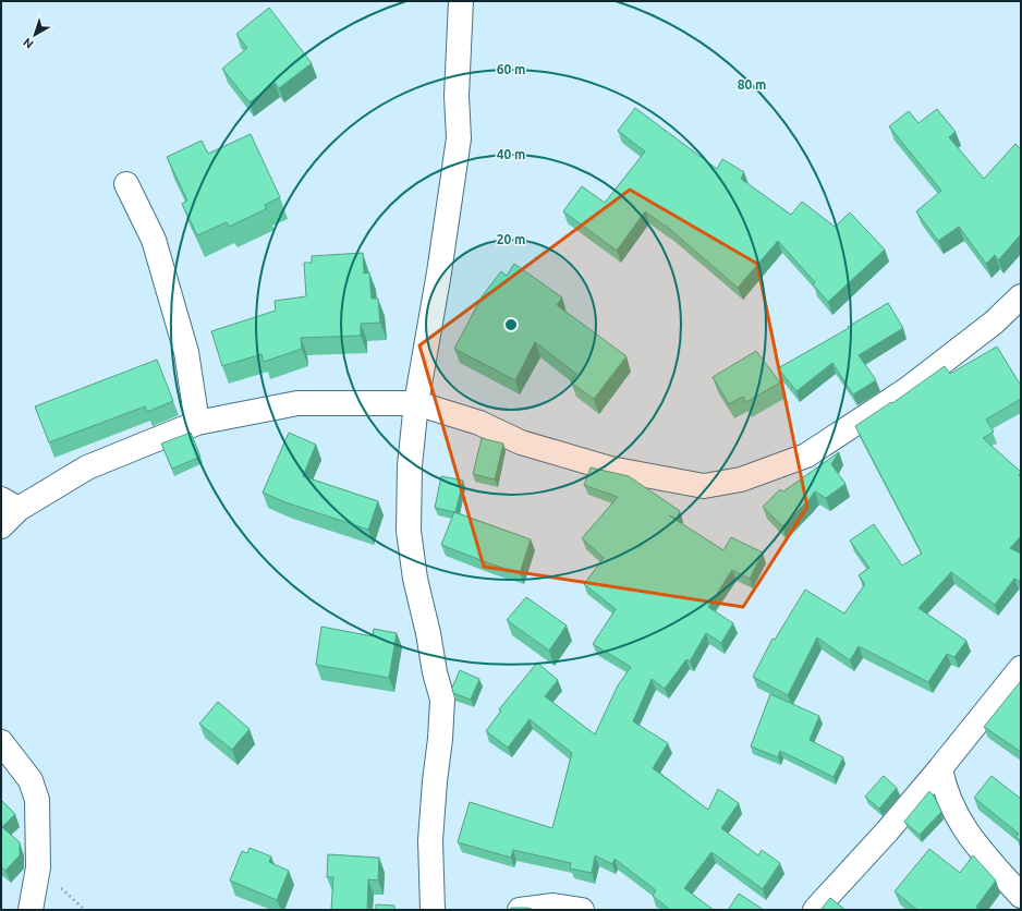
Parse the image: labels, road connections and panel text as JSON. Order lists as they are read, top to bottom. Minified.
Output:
{"north":"bottom left","rings":["60 m","80 m","40 m","20 m"]}
